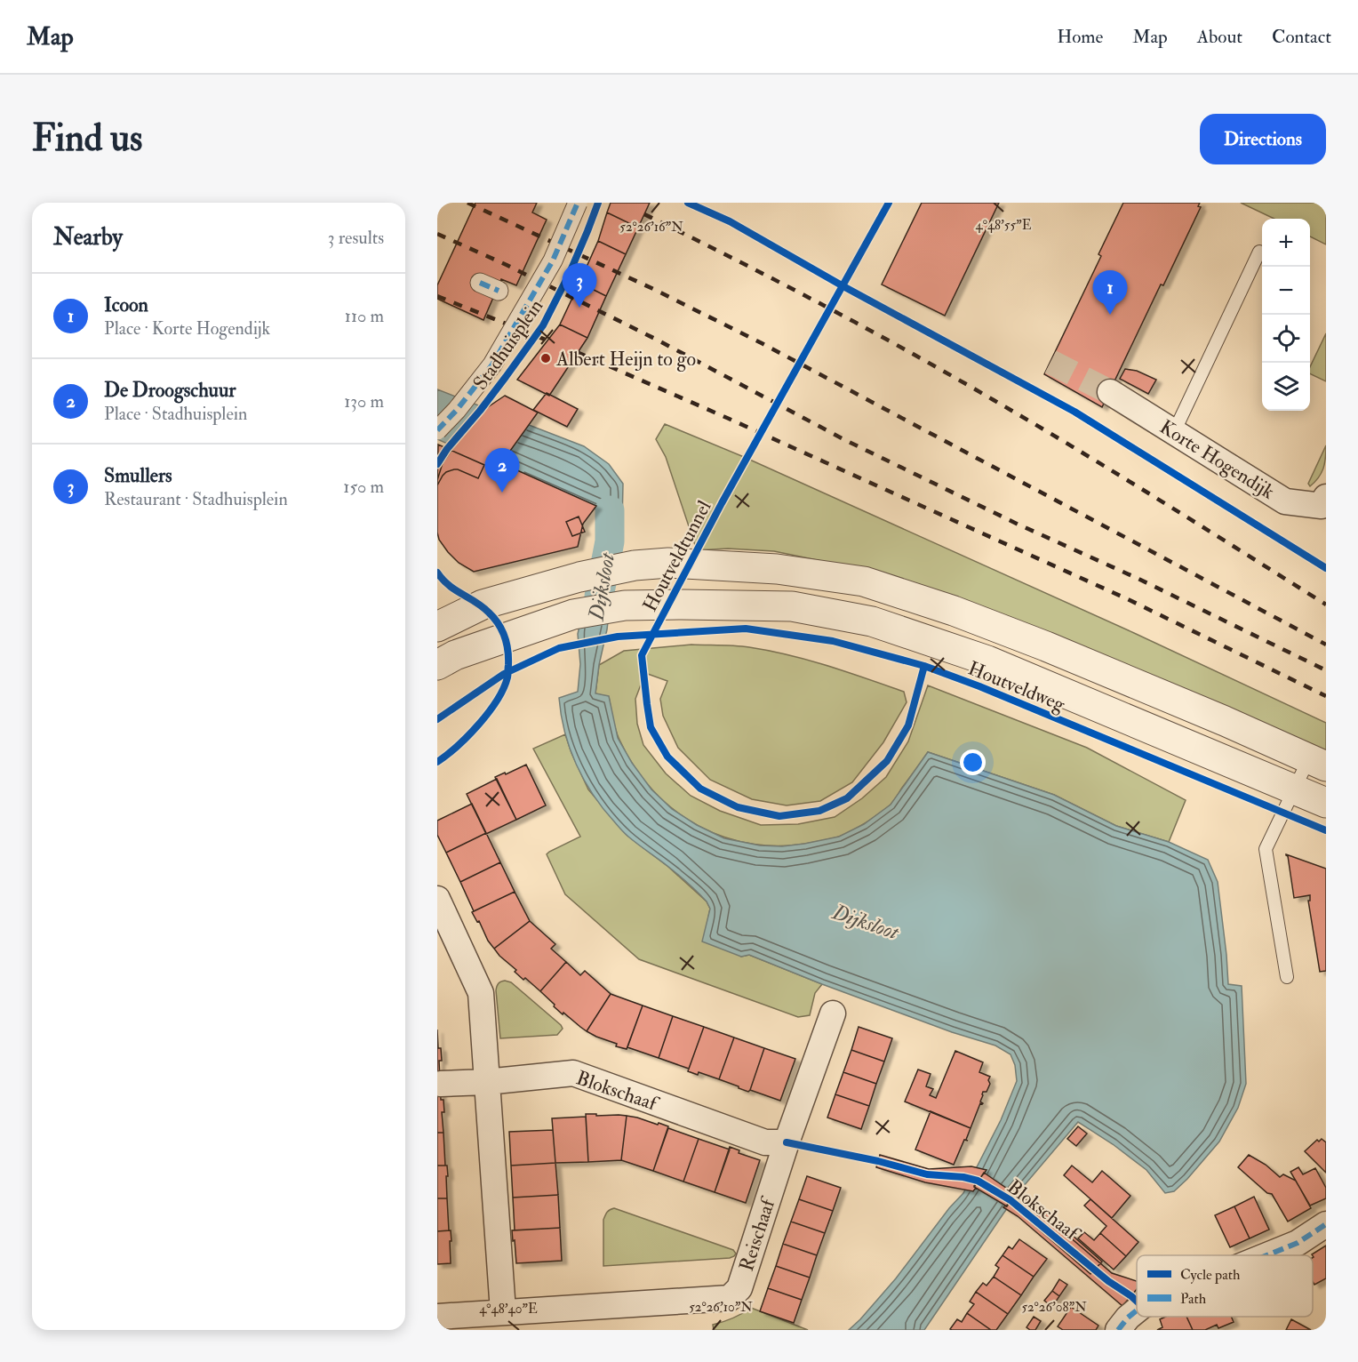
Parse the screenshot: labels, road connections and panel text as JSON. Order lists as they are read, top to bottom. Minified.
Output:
{"streets":{"street":["Stadhuisplein","Korte Hogendijk","Houtveldweg","Blokschaaf","Reischaaf"],"cycle path":["Houtveldtunnel"]},"crossings":[["Blokschaaf","Reischaaf"]],"water":["Dijksloot"],"places":["Albert Heijn to go"],"legend":["Cycle path","Path"],"page":{"header":"Map","nav":["Home","Map","About","Contact"],"buttons":"Directions","title":"Find us","heading":["Nearby","3 results"],"map_buttons":["+","−"],"pins":["3","1","2"],"list":[{"mark":"1","name":"Icoon","note":"Place · Korte Hogendijk","value":"110 m"},{"mark":"2","name":"De Droogschuur","note":"Place · Stadhuisplein","value":"130 m"},{"mark":"3","name":"Smullers","note":"Restaurant · Stadhuisplein","value":"150 m"}]},"coordinates":["4°48'55\"E","52°26'16\"N","52°26'10\"N","52°26'08\"N","4°48'40\"E"]}
